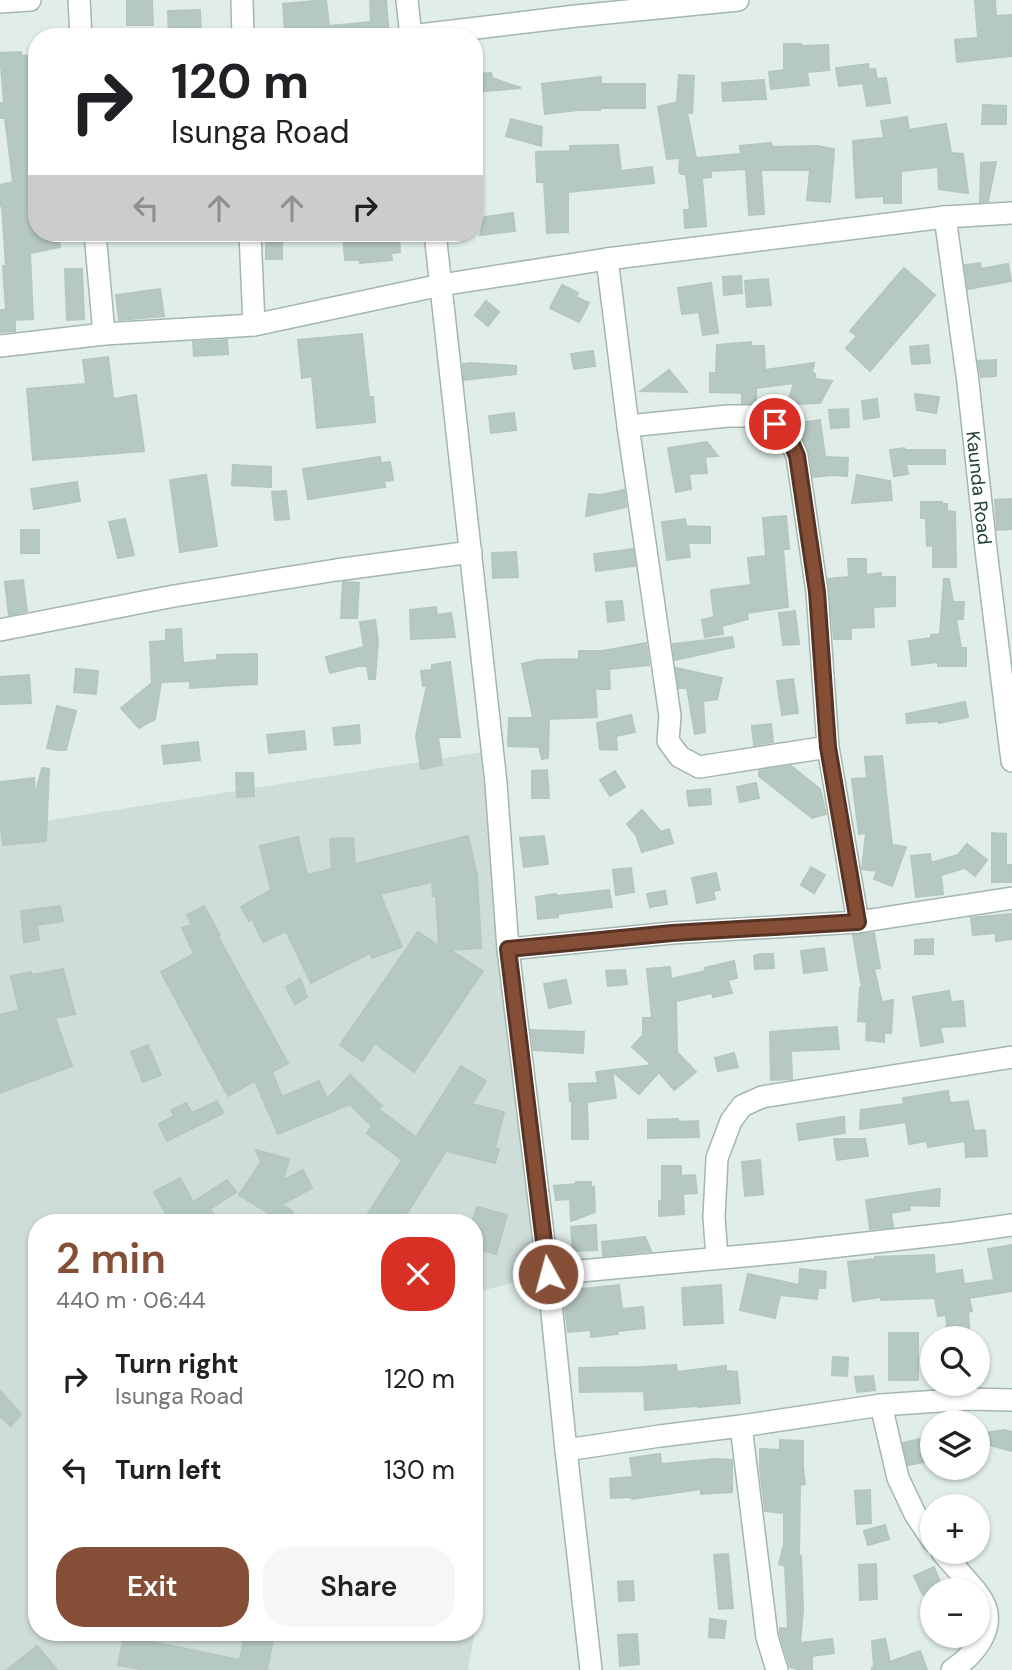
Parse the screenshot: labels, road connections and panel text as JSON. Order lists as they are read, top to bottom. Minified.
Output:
{"streets":{"street":["Kaunda Road"]},"page":{"turn":["120 m","Isunga Road"],"heading":["2 min","440 m · 06:44"],"map_buttons":["+","−"],"list":[{"name":"Turn right","note":"Isunga Road","value":"120 m"},{"name":"Turn left","value":"130 m"}],"buttons":["Exit","Share"]}}
